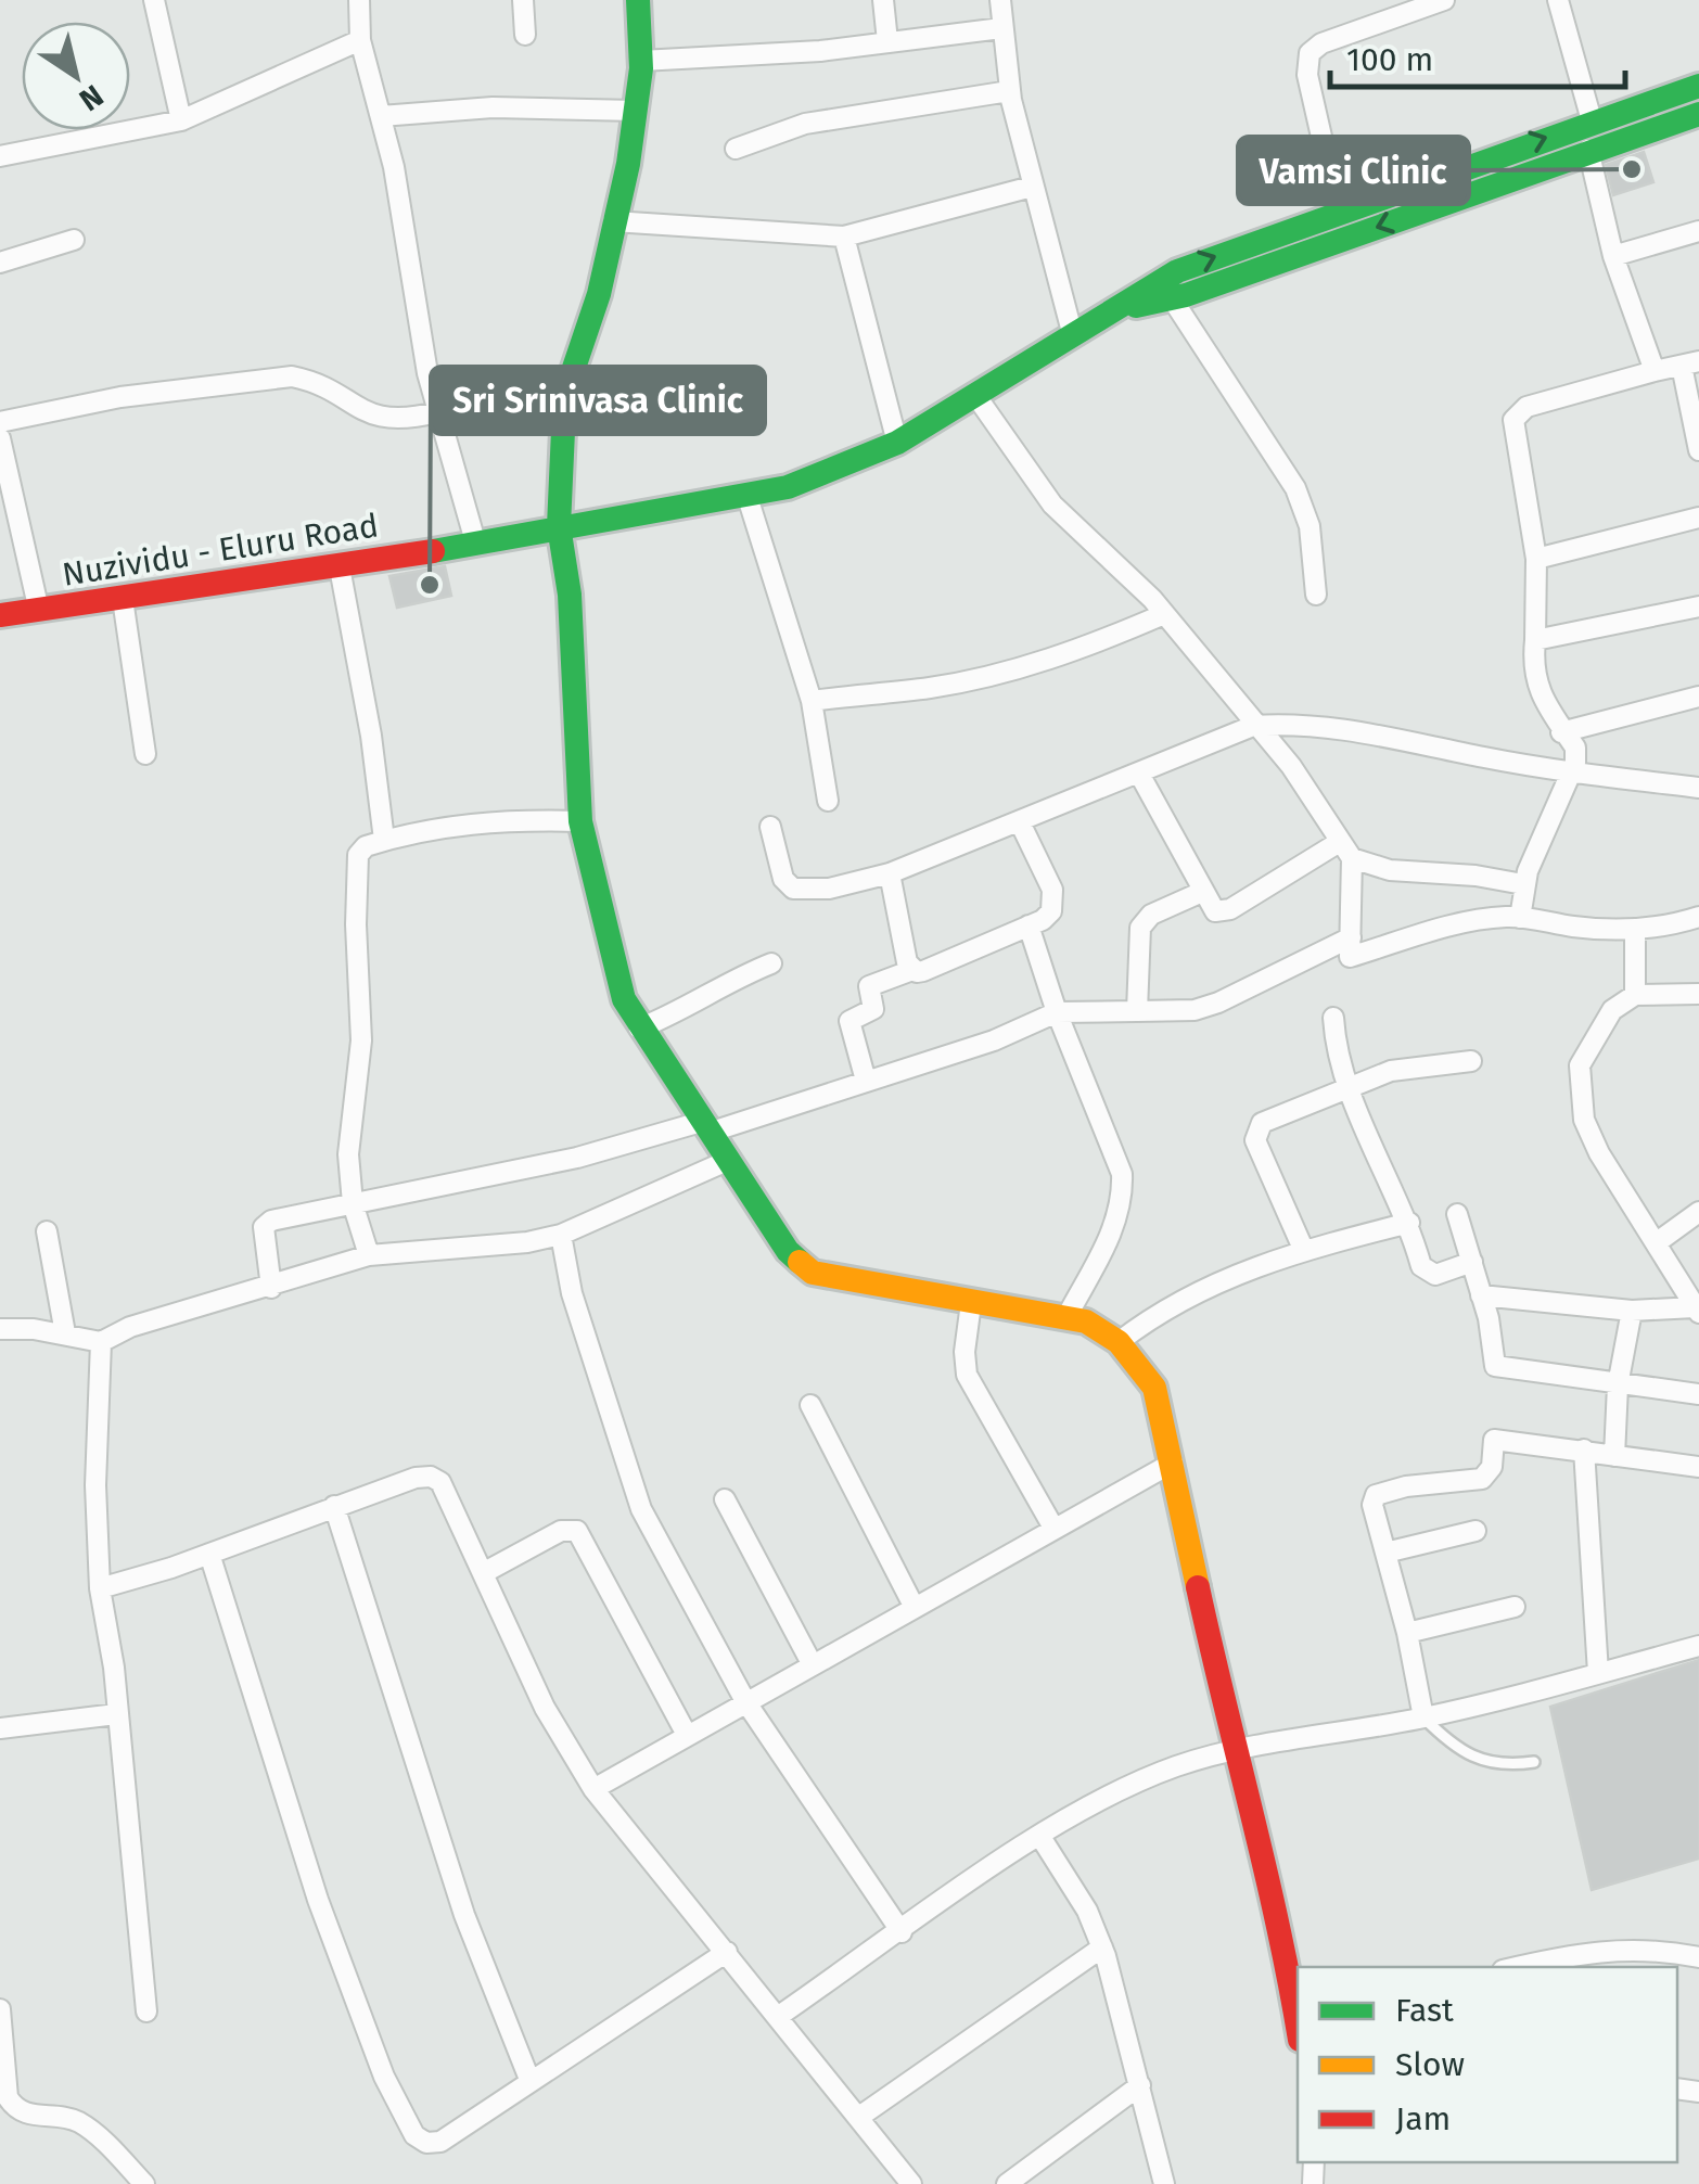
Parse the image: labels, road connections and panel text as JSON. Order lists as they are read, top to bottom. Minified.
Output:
{"streets":{"main road":["Nuzividu - Eluru Road"]},"places":["Vamsi Clinic","Sri Srinivasa Clinic"],"legend":["Fast","Slow","Jam"],"scale_bar":"100 m","north":"bottom right"}
